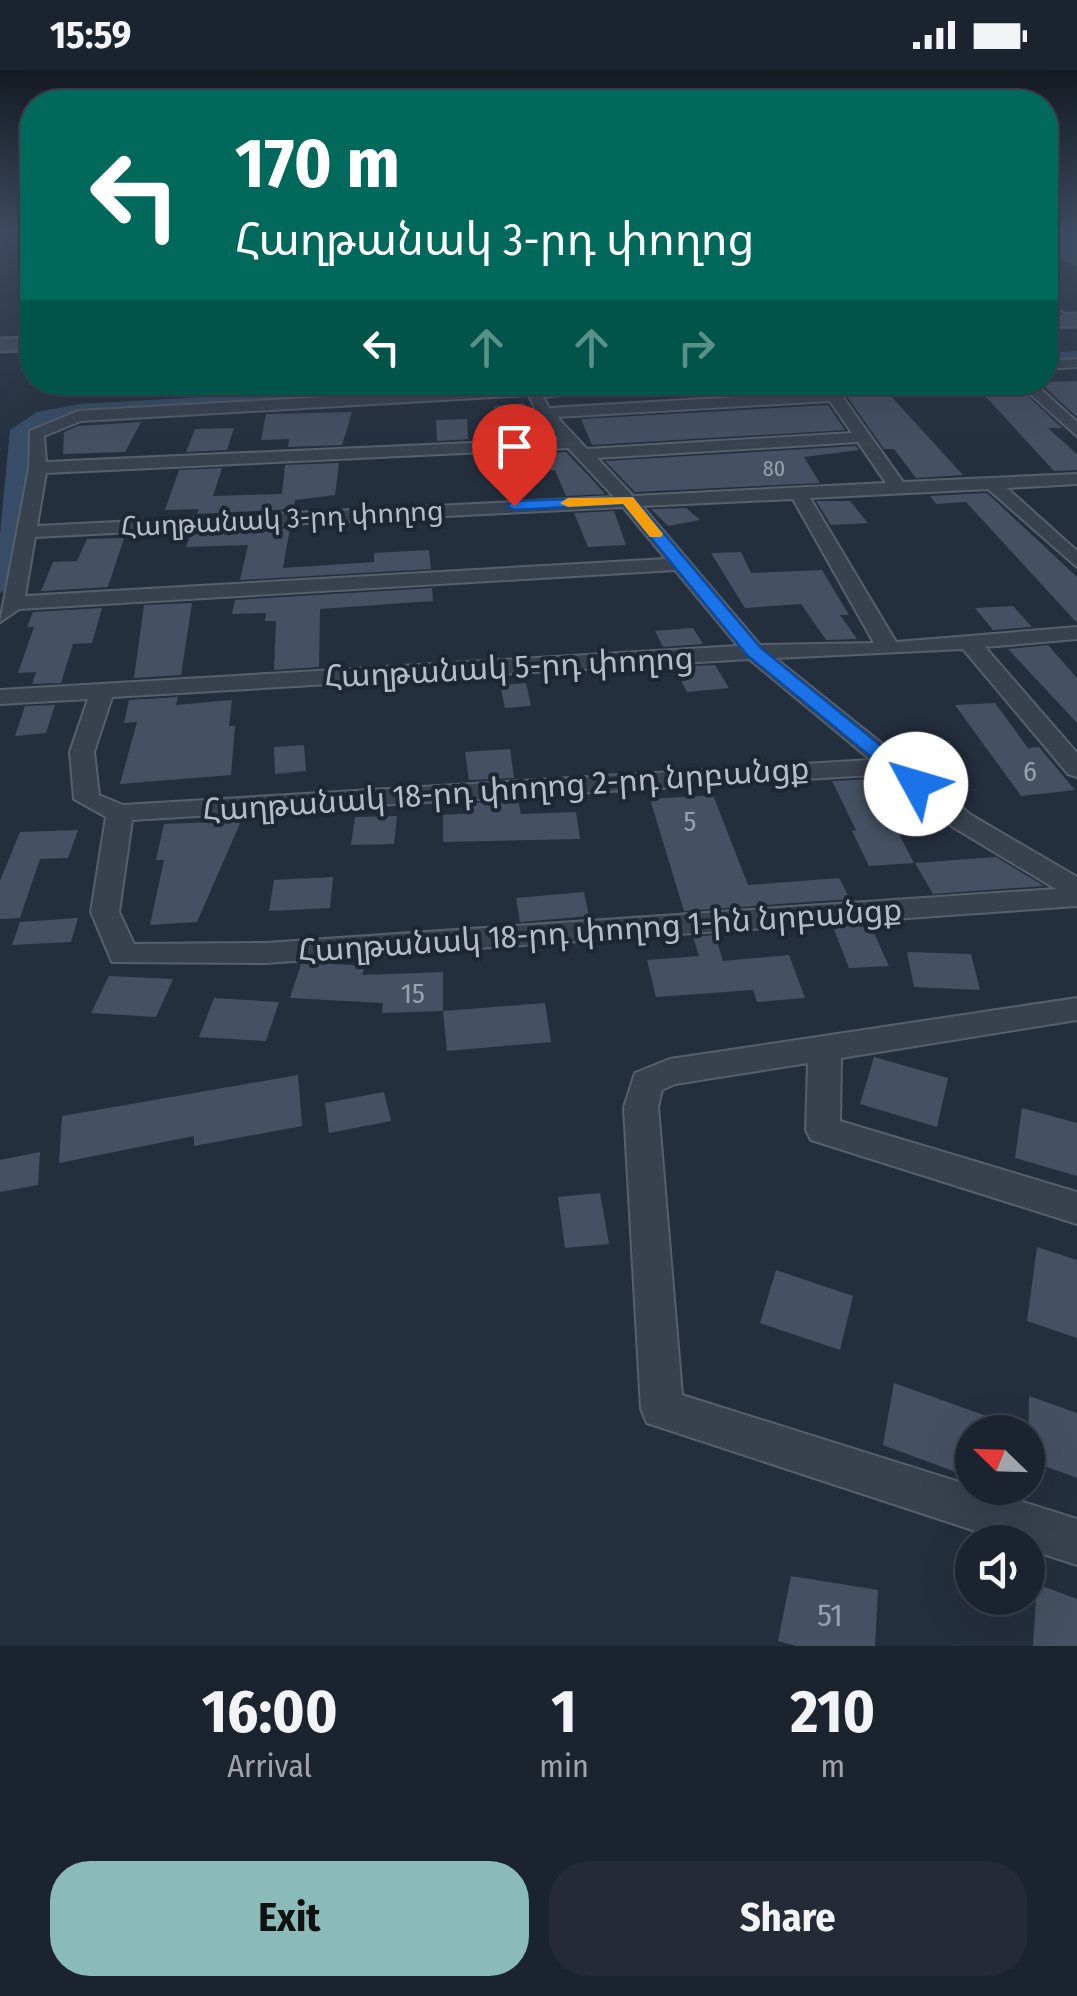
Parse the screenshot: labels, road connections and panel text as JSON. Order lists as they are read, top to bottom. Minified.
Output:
{"streets":{"street":["Հաղթանակ 3-րդ փողոց","Հաղթանակ 5-րդ փողոց","Հաղթանակ 18-րդ փողոց 2-րդ նրբանցք","Հաղթանակ 18-րդ փողոց 1-ին նրբանցք"]},"crossings":[["Հաղթանակ 18-րդ փողոց 2-րդ նրբանցք","Հաղթանակ 18-րդ փողոց 1-ին նրբանցք"]],"house_numbers":["80","6","5","15","51"],"north":"top left","page":{"status":"15:59","turn":["170 m","Հաղթանակ 3-րդ փողոց"],"eta":["16:00","Arrival","1","min","210","m"],"buttons":["Exit","Share"]}}
